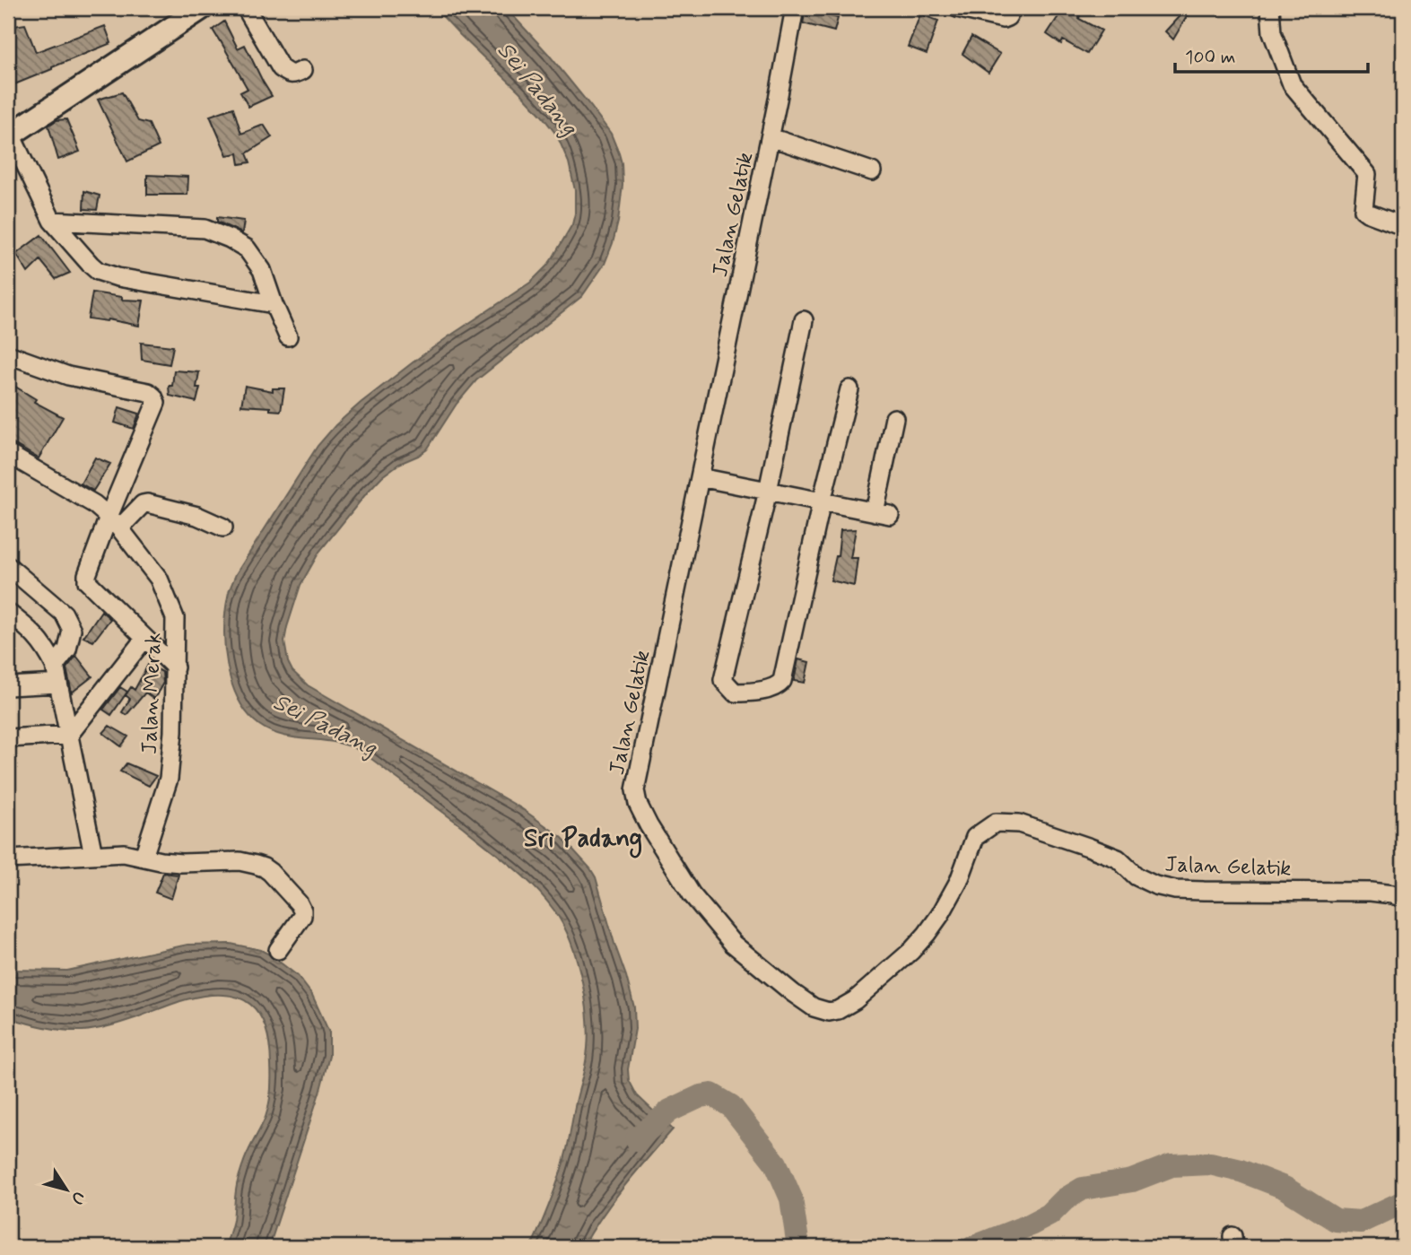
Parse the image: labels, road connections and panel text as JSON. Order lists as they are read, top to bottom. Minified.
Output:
{"streets":{"street":["Jalan Gelatik","Jalan Merak"]},"districts":["Sri Padang"],"water":["Sei Padang"],"scale_bar":"100 m","north":"bottom right"}
